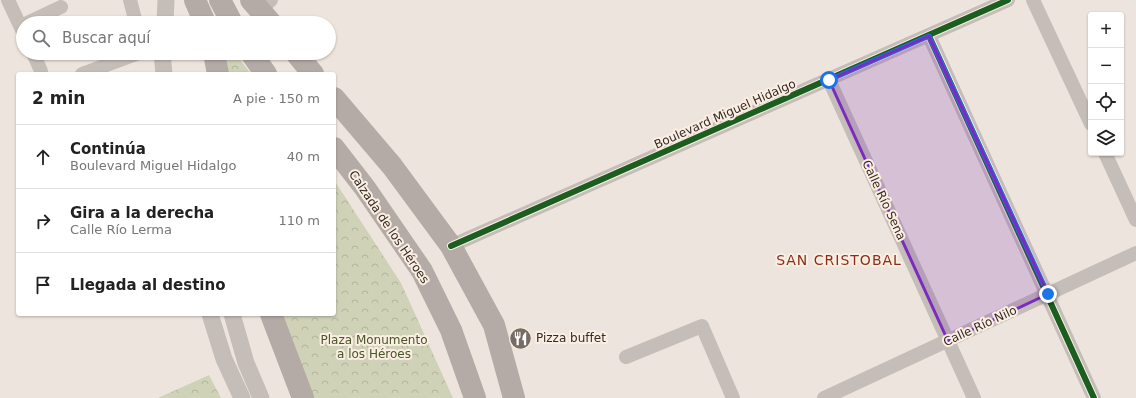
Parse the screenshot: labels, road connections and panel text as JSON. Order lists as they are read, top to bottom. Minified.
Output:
{"streets":{"main road":["Calzada de los Héroes"],"street":["Boulevard Miguel Hidalgo","Calle Río Sena","Calle Río Nilo"]},"crossings":[["Boulevard Miguel Hidalgo","Calle Río Sena"],["Calle Río Sena","Calle Río Nilo"]],"districts":["SAN CRISTOBAL"],"parks":["Plaza Monumento a los Héroes"],"places":{"restaurant":["Pizza buffet"]},"page":{"map_buttons":["+","−"],"search":"Buscar aquí","heading":["2 min","A pie · 150 m"],"list":[["Continúa","Boulevard Miguel Hidalgo","40 m"],["Gira a la derecha","Calle Río Lerma","110 m"],"Llegada al destino"]}}
